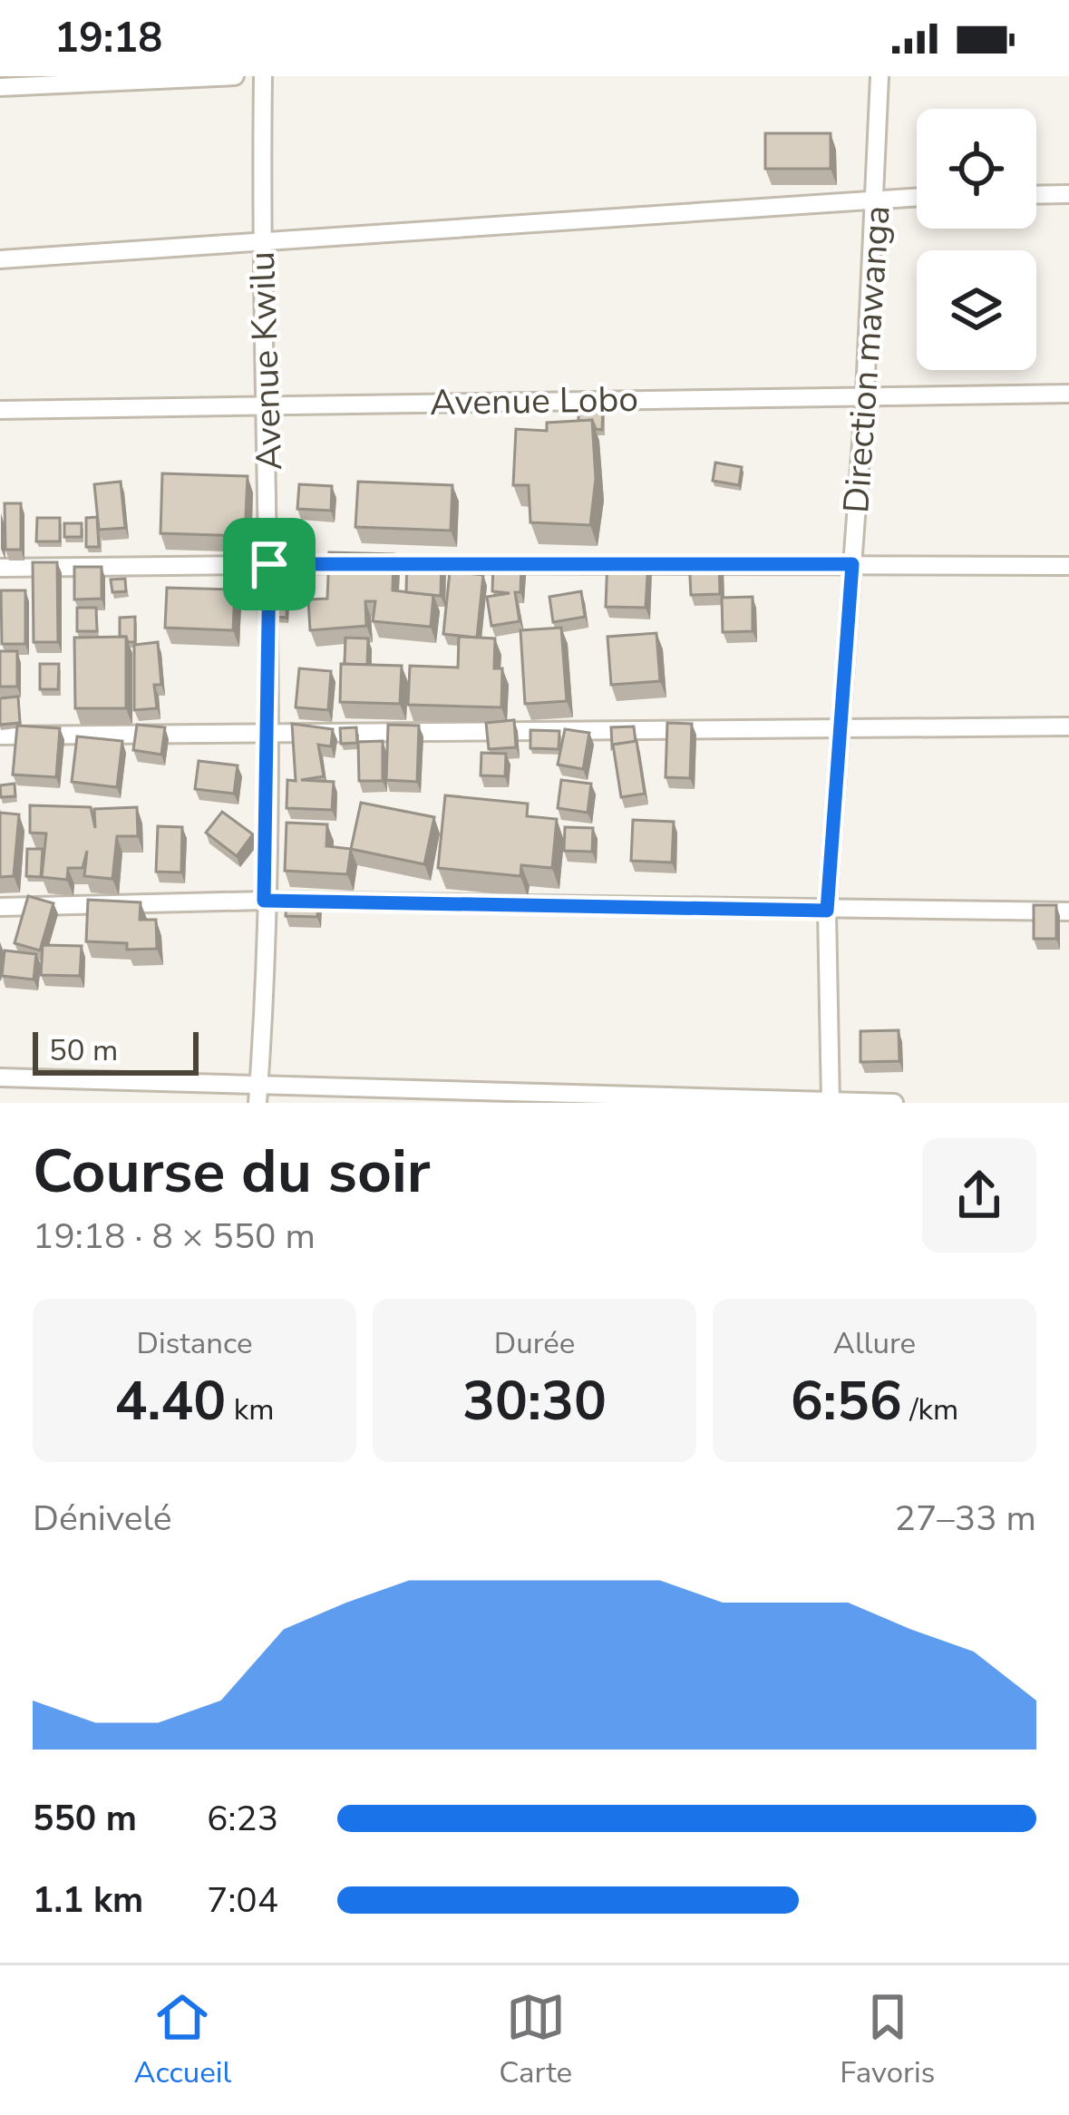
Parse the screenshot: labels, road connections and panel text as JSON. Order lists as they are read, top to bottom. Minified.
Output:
{"streets":{"street":["Direction mawanga","Avenue Kwilu","Avenue Lobo"]},"crossings":[["Direction mawanga","Avenue Lobo"],["Avenue Kwilu","Avenue Lobo"]],"scale_bar":"50 m","page":{"status":"19:18","scale":"50 m","heading":["Course du soir","19:18 · 8 × 550 m"],"stats":[["Distance","4.40 km"],["Durée","30:30"],["Allure","6:56 /km"]],"chart":["Dénivelé","27–33 m"],"list":[{"name":"550 m","note":"6:23"},{"name":"1.1 km","note":"7:04"}],"tabs":["Accueil","Carte","Favoris"]}}
